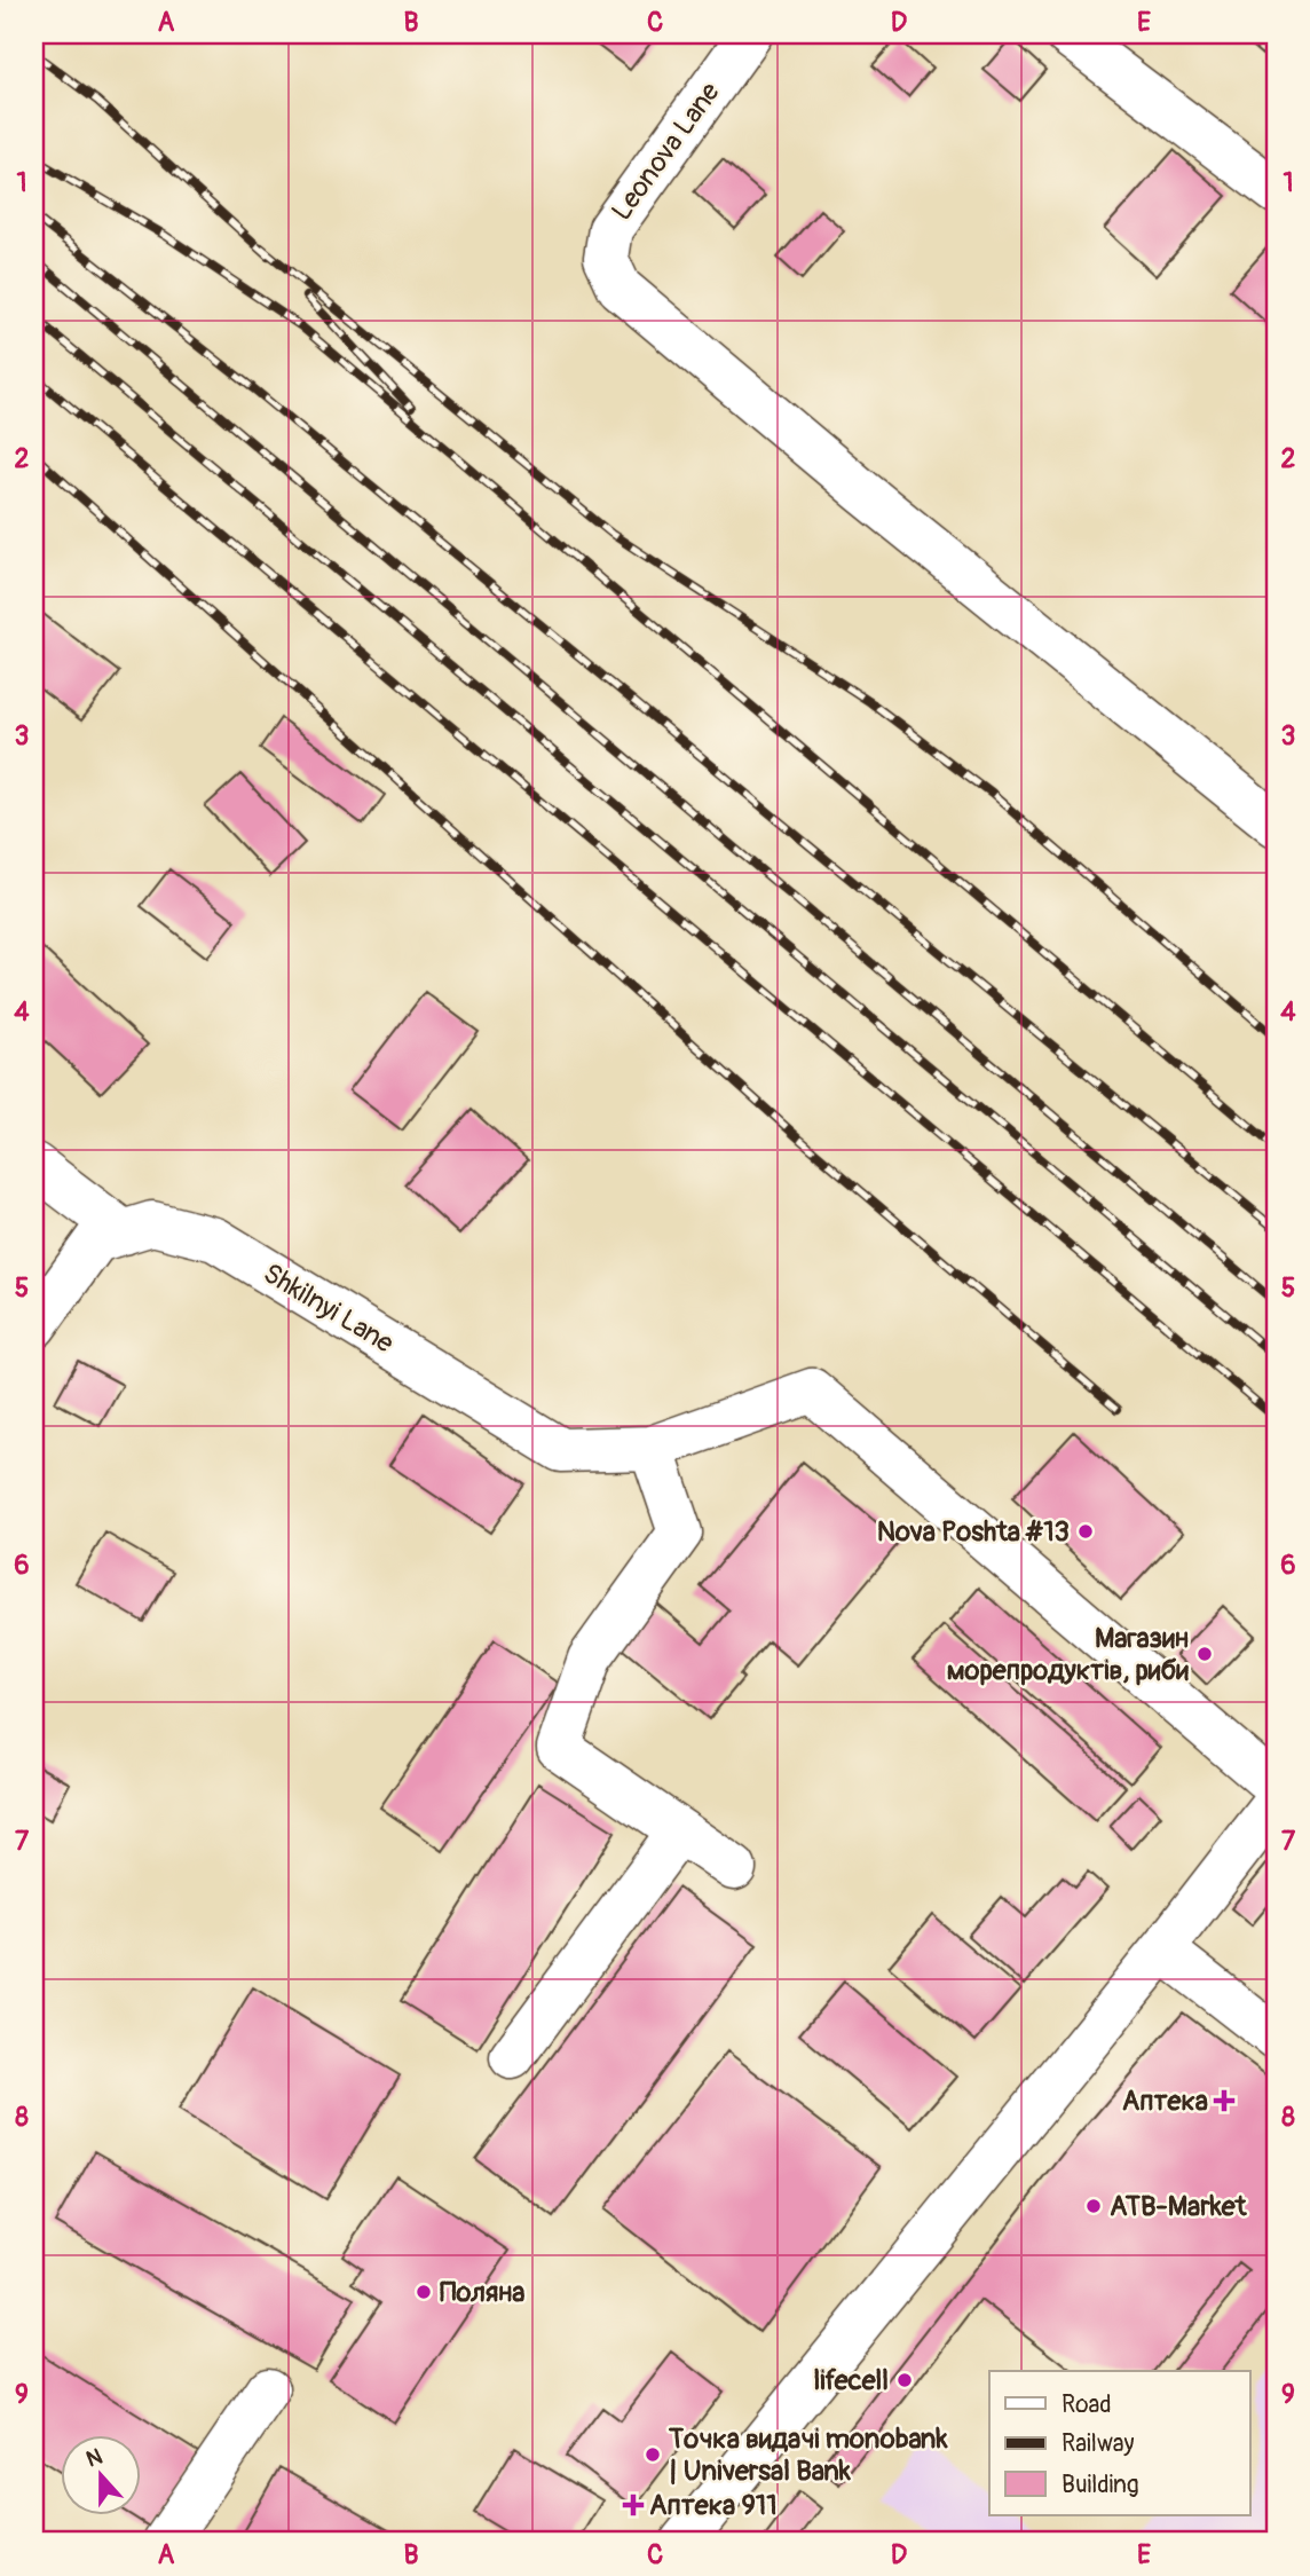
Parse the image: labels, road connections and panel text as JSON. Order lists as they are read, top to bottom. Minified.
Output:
{"streets":{"street":["Leonova Lane","Shkilnyi Lane"]},"places":{"other":["Nova Poshta #13","Магазин морепродуктів, риби","ATB-Market","Поляна","lifecell","Точка видачі monobank | Universal Bank"],"health":["Аптека","Аптека 911"]},"legend":["Road","Railway","Building"],"north":"top","grid":{"columns":["A","B","C","D","E"],"rows":["1","2","3","4","5","6","7","8","9"]}}
